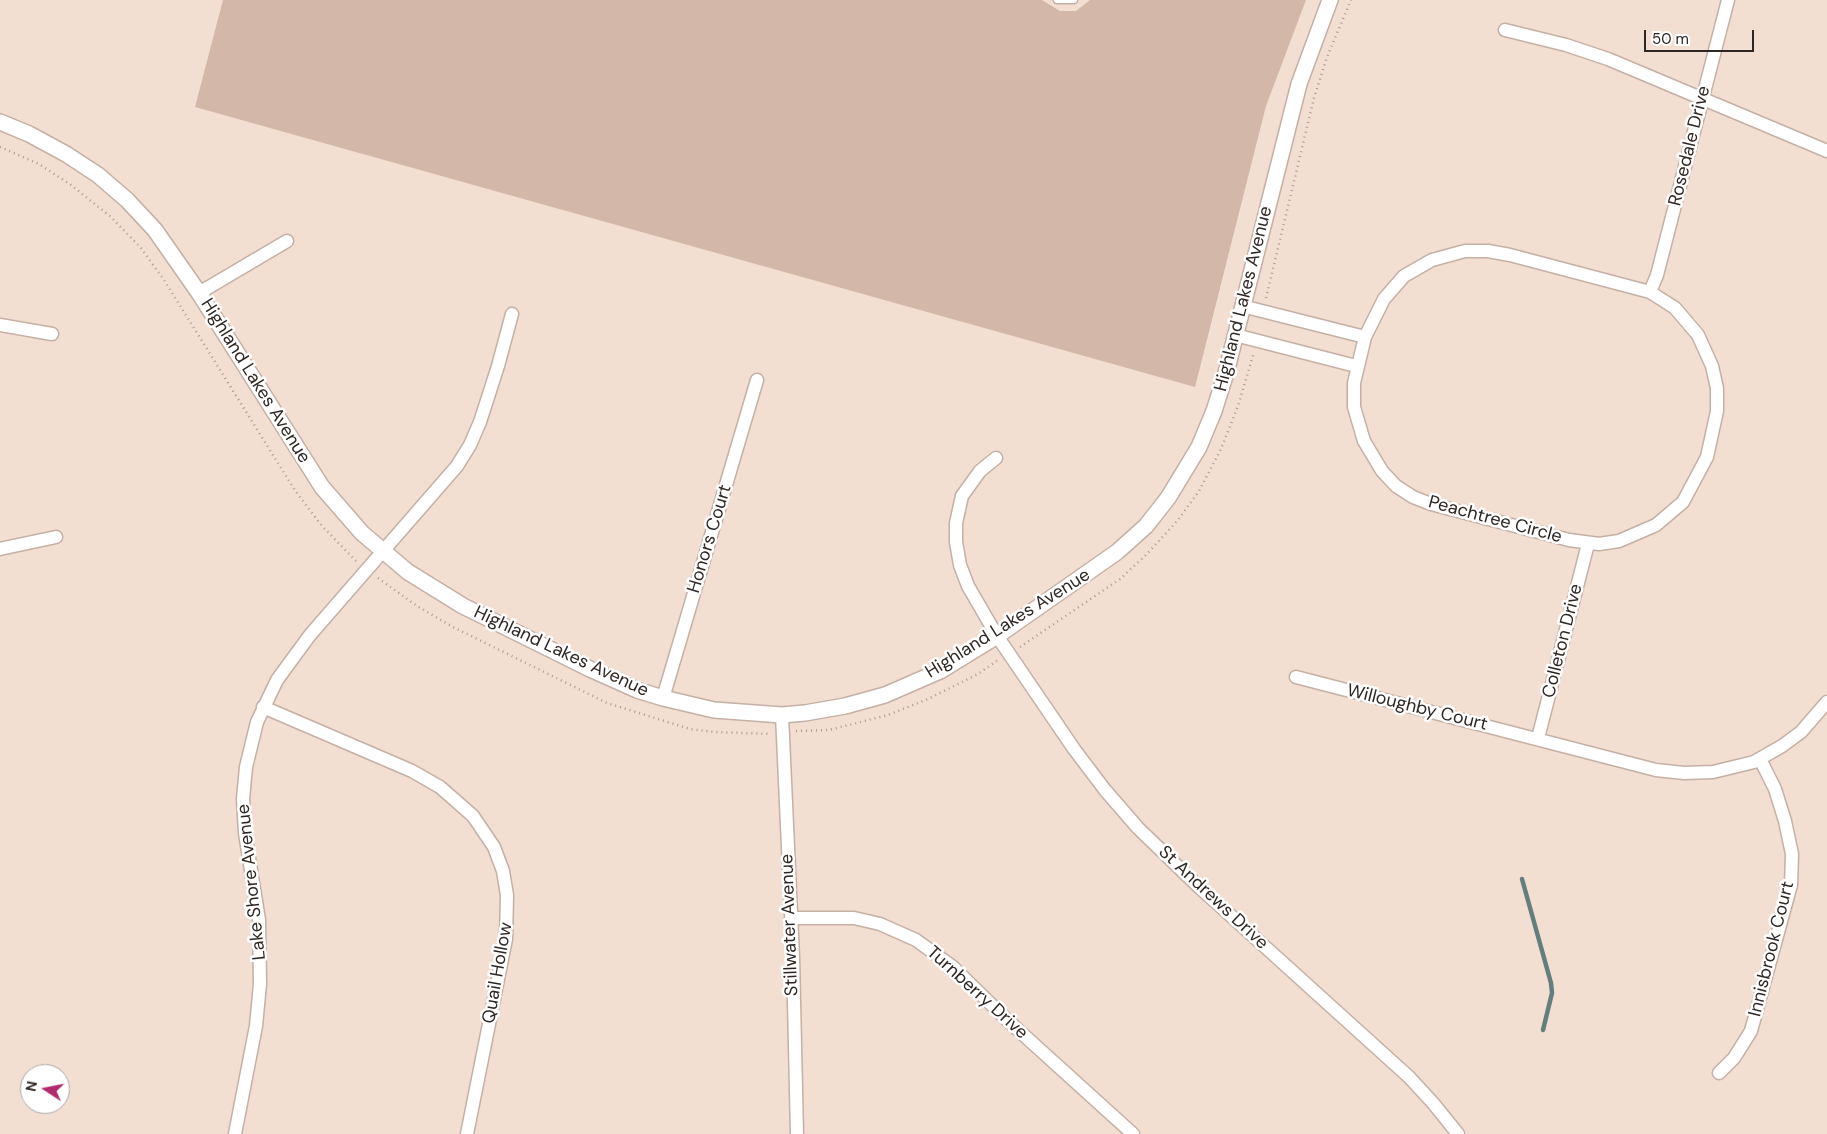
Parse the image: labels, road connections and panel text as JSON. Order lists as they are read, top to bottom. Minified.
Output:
{"streets":{"street":["Rosedale Drive","Highland Lakes Avenue","Peachtree Circle","Honors Court","Colleton Drive","Willoughby Court","Lake Shore Avenue","St Andrews Drive","Stillwater Avenue","Innisbrook Court","Quail Hollow","Turnberry Drive"]},"crossings":[["Rosedale Drive","Peachtree Circle"],["Highland Lakes Avenue","Honors Court"],["Highland Lakes Avenue","Lake Shore Avenue"],["Highland Lakes Avenue","St Andrews Drive"],["Highland Lakes Avenue","Stillwater Avenue"],["Peachtree Circle","Colleton Drive"],["Colleton Drive","Willoughby Court"],["Willoughby Court","Innisbrook Court"],["Lake Shore Avenue","Quail Hollow"],["Stillwater Avenue","Turnberry Drive"]],"scale_bar":"50 m","north":"left"}
